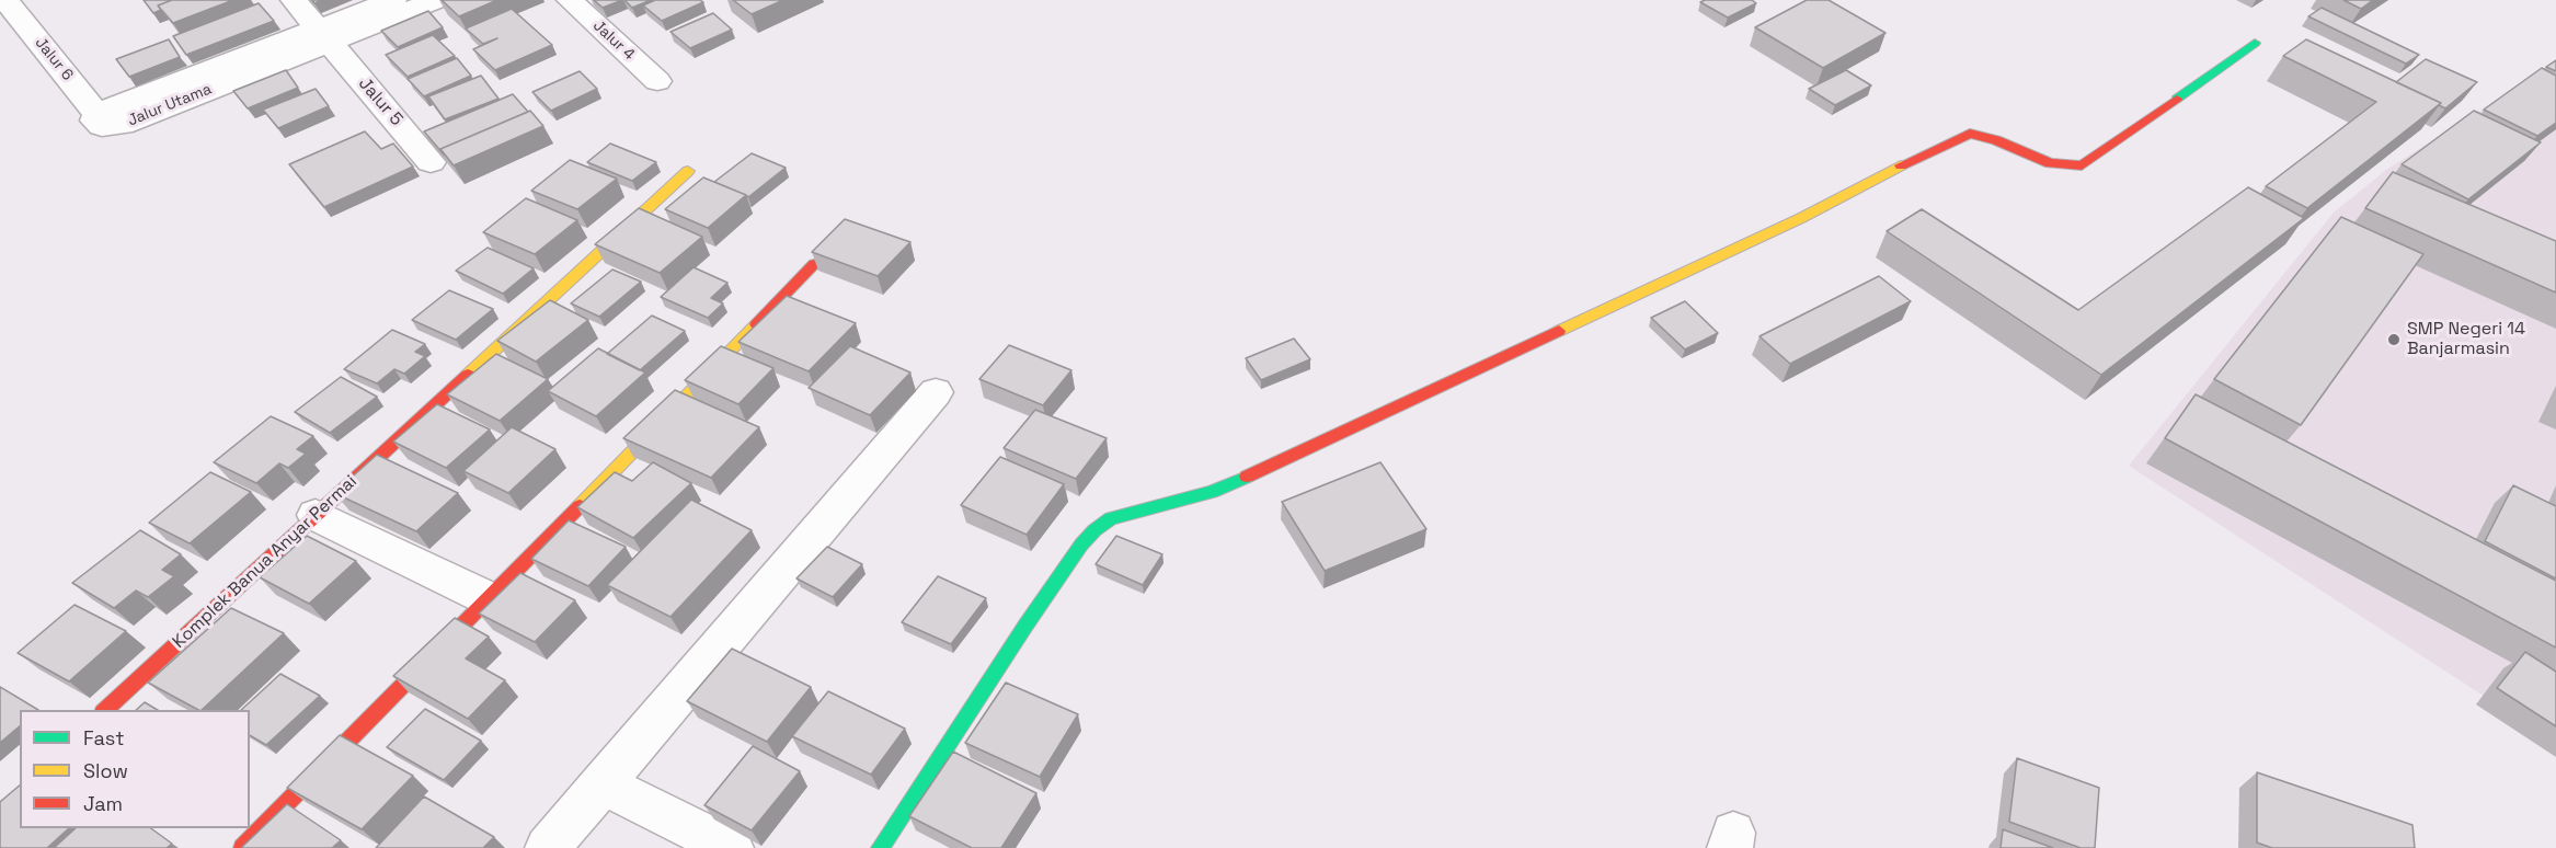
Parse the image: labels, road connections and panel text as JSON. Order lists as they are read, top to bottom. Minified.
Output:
{"streets":{"street":["Jalur 4","Jalur 6","Jalur 5","Jalur Utama","Komplek Banua Anyar Permai"]},"crossings":[["Jalur 6","Jalur Utama"],["Jalur 5","Jalur Utama"]],"places":["SMP Negeri 14 Banjarmasin"],"legend":["Fast","Slow","Jam"]}
